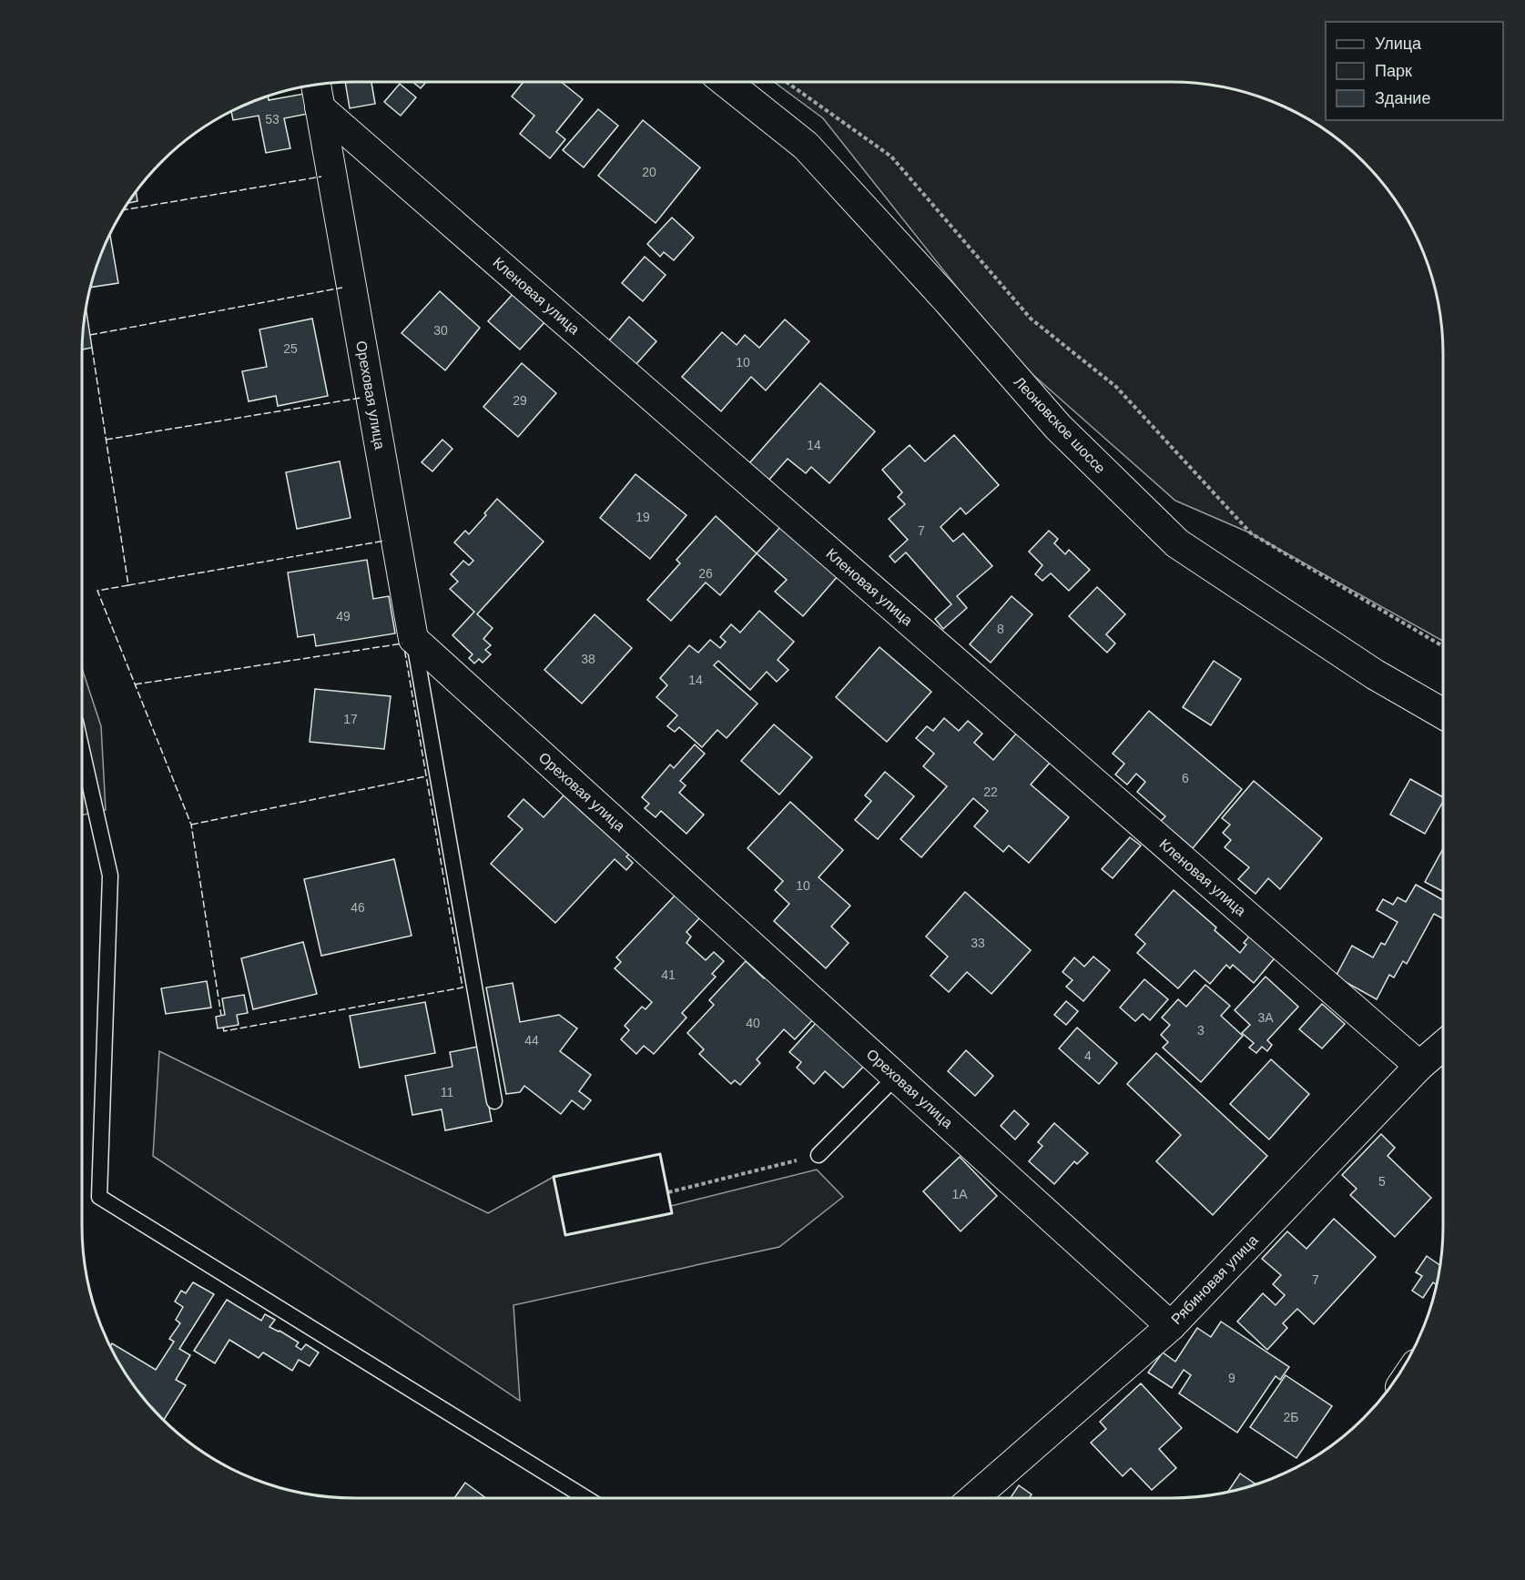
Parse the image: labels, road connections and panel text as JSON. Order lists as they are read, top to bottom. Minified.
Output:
{"streets":{"main road":["Леоновское шоссе"],"street":["Кленовая улица","Ореховая улица","Рябиновая улица"]},"crossings":[["Кленовая улица","Ореховая улица"],["Кленовая улица","Рябиновая улица"],["Ореховая улица","Рябиновая улица"]],"house_numbers":["53","20","30","25","10","29","14","19","7","26","49","8","38","14","17","6","22","10","46","33","41","3А","40","3","44","4","11","5","1А","7","9","2Б"],"legend":["Улица","Парк","Здание"]}
